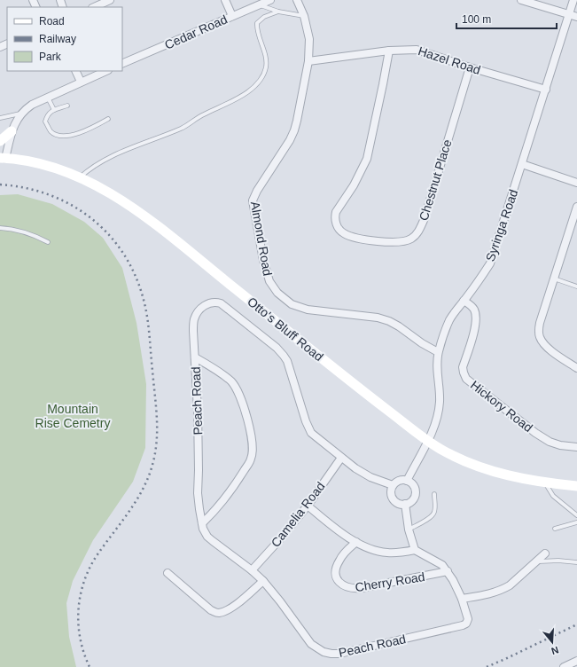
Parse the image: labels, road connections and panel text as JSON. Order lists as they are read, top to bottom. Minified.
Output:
{"streets":{"main road":["Otto's Bluff Road"],"street":["Cedar Road","Hazel Road","Chestnut Place","Syringa Road","Almond Road","Peach Road","Hickory Road","Camelia Road","Cherry Road"]},"crossings":[["Hazel Road","Chestnut Place"],["Hazel Road","Syringa Road"],["Hazel Road","Almond Road"],["Syringa Road","Almond Road"],["Syringa Road","Otto's Bluff Road"],["Syringa Road","Hickory Road"],["Peach Road","Camelia Road"]],"parks":["Mountain Rise Cemetry"],"legend":["Road","Railway","Park"],"scale_bar":"100 m","north":"bottom"}
